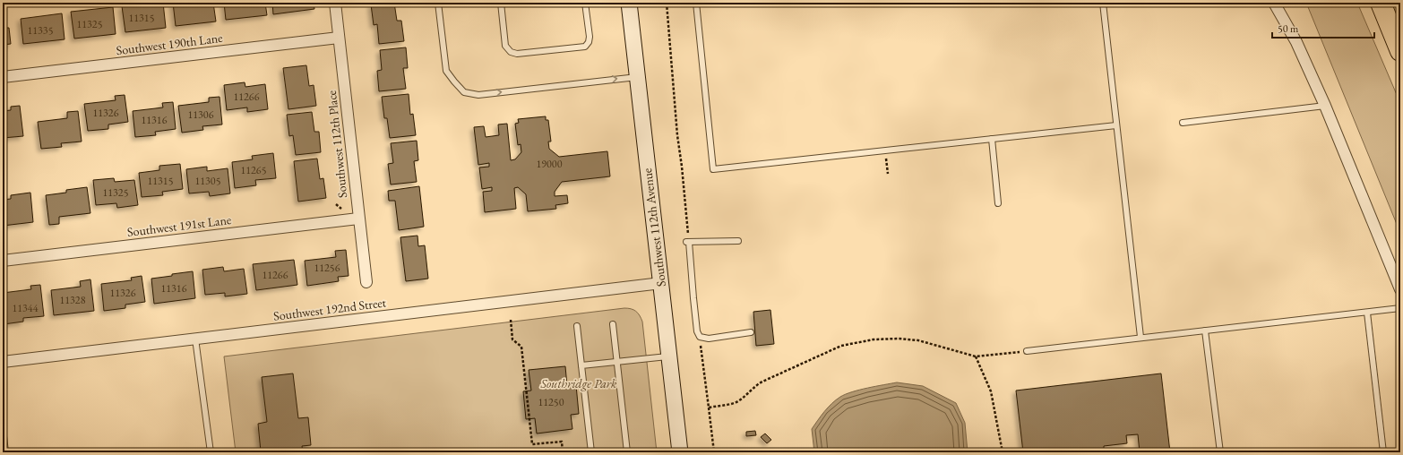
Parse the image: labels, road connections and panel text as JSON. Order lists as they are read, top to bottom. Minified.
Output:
{"streets":{"street":["Southwest 190th Lane","Southwest 112th Place","Southwest 191st Lane","Southwest 112th Avenue","Southwest 192nd Street"]},"crossings":[["Southwest 190th Lane","Southwest 112th Place"],["Southwest 112th Place","Southwest 191st Lane"],["Southwest 112th Avenue","Southwest 192nd Street"]],"parks":["Southridge Park"],"house_numbers":["11315","11325","11335","11266","11326","11306","11316","19000","11265","11315","11305","11325","11256","11266","11316","11326","11328","11344","11250"],"scale_bar":"50 m"}
